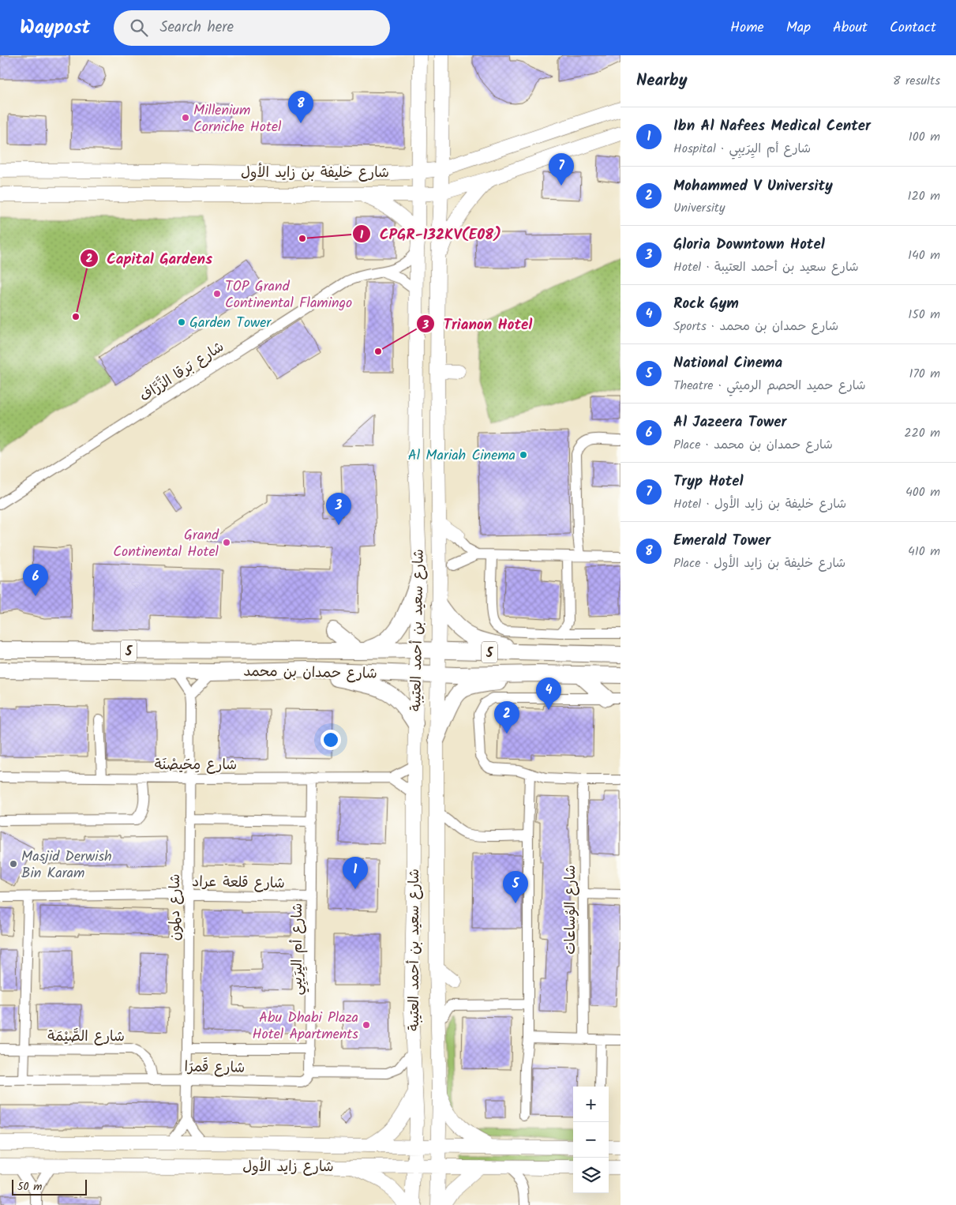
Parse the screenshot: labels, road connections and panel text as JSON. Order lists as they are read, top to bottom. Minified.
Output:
{"streets":{"main road":["شارع خليفة بن زايد الأول","شارع سعيد بن أحمد العتيبة","5","شارع حمدان بن محمد","شارع زايد الأول"],"street":["شارع بَرقا الزَّرَّاف","شارع مِحَيصْنَة","شارع قلعة عراد","شارع دلمون","شارع الوُساعات","شارع أم اليِرَيبِي","شارع الصَّيْمَة","شارع قَمرَا"]},"crossings":[["شارع خليفة بن زايد الأول","شارع سعيد بن أحمد العتيبة"],["شارع بَرقا الزَّرَّاف","شارع سعيد بن أحمد العتيبة"],["شارع سعيد بن أحمد العتيبة","شارع حمدان بن محمد"],["شارع سعيد بن أحمد العتيبة","شارع مِحَيصْنَة"],["شارع سعيد بن أحمد العتيبة","شارع زايد الأول"],["شارع مِحَيصْنَة","شارع دلمون"],["شارع مِحَيصْنَة","شارع أم اليِرَيبِي"],["شارع قلعة عراد","شارع دلمون"],["شارع قلعة عراد","شارع أم اليِرَيبِي"],["شارع دلمون","شارع قَمرَا"],["شارع أم اليِرَيبِي","شارع قَمرَا"],["شارع الصَّيْمَة","شارع قَمرَا"]],"places":["Millenium Corniche Hotel","CPGR-132KV(E08)","TOP Grand Continental Flamingo","Capital Gardens","Garden Tower","Trianon Hotel","Al Mariah Cinema","Grand Continental Hotel","Masjid Derwish Bin Karam","Abu Dhabi Plaza Hotel Apartments"],"scale_bar":"50 m","page":{"header":"Waypost","search":"Search here","nav":["Home","Map","About","Contact"],"heading":["Nearby","8 results"],"pins":["8","7","3","6","4","2","1","5"],"list":[{"mark":"1","name":"Ibn Al Nafees Medical Center","note":"Hospital · شارع أم اليِرَيبِي","value":"100 m"},{"mark":"2","name":"Mohammed V University","note":"University","value":"120 m"},{"mark":"3","name":"Gloria Downtown Hotel","note":"Hotel · شارع سعيد بن أحمد العتيبة","value":"140 m"},{"mark":"4","name":"Rock Gym","note":"Sports · شارع حمدان بن محمد","value":"150 m"},{"mark":"5","name":"National Cinema","note":"Theatre · شارع حميد الحصم الرميثي","value":"170 m"},{"mark":"6","name":"Al Jazeera Tower","note":"Place · شارع حمدان بن محمد","value":"220 m"},{"mark":"7","name":"Tryp Hotel","note":"Hotel · شارع خليفة بن زايد الأول","value":"400 m"},{"mark":"8","name":"Emerald Tower","note":"Place · شارع خليفة بن زايد الأول","value":"410 m"}],"map_buttons":["+","−"],"scale":"50 m"}}
